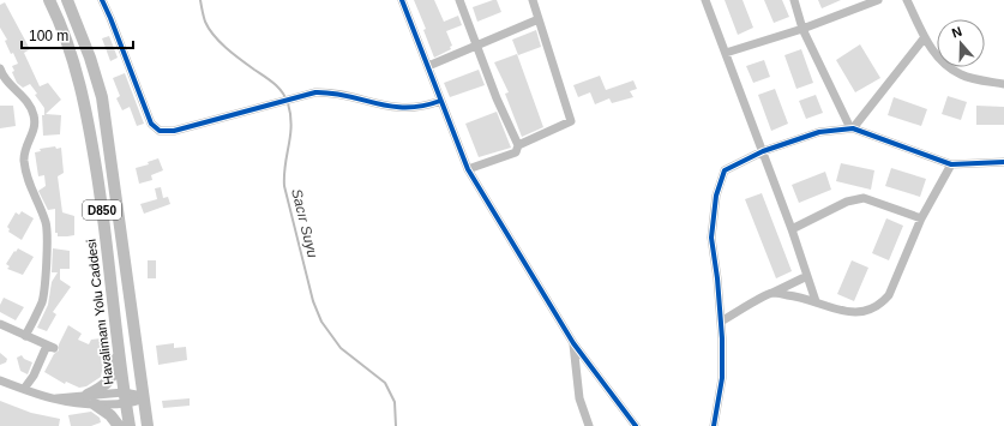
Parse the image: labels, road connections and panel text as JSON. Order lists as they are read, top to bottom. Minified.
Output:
{"streets":{"highway":["D850","Havalimanı Yolu Caddesi"]},"water":["Sacır Suyu"],"scale_bar":"100 m","north":"top"}
